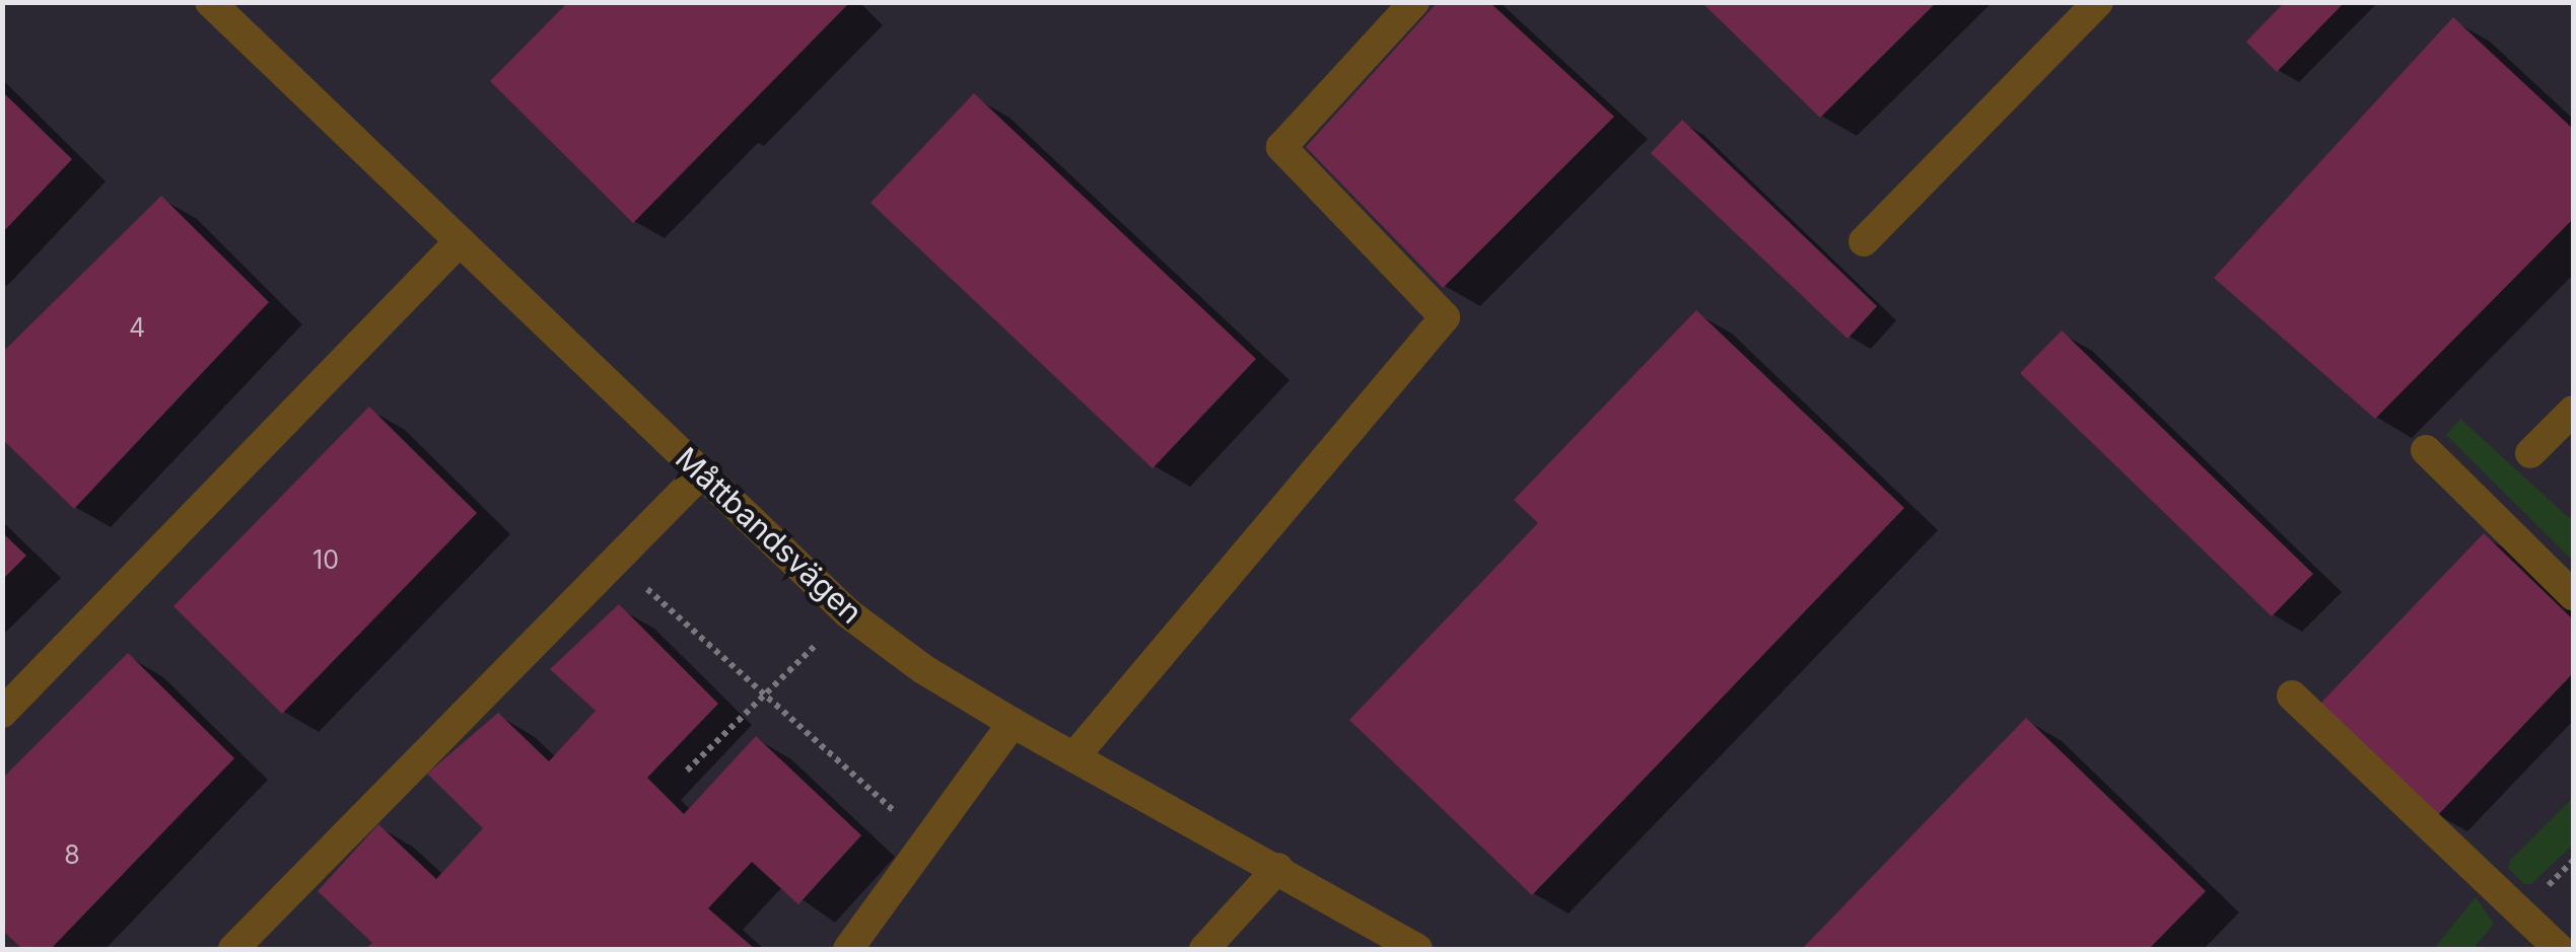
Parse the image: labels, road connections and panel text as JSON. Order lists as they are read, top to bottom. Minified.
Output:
{"streets":{"street":["Måttbandsvägen"]},"house_numbers":["4","10","8"]}
